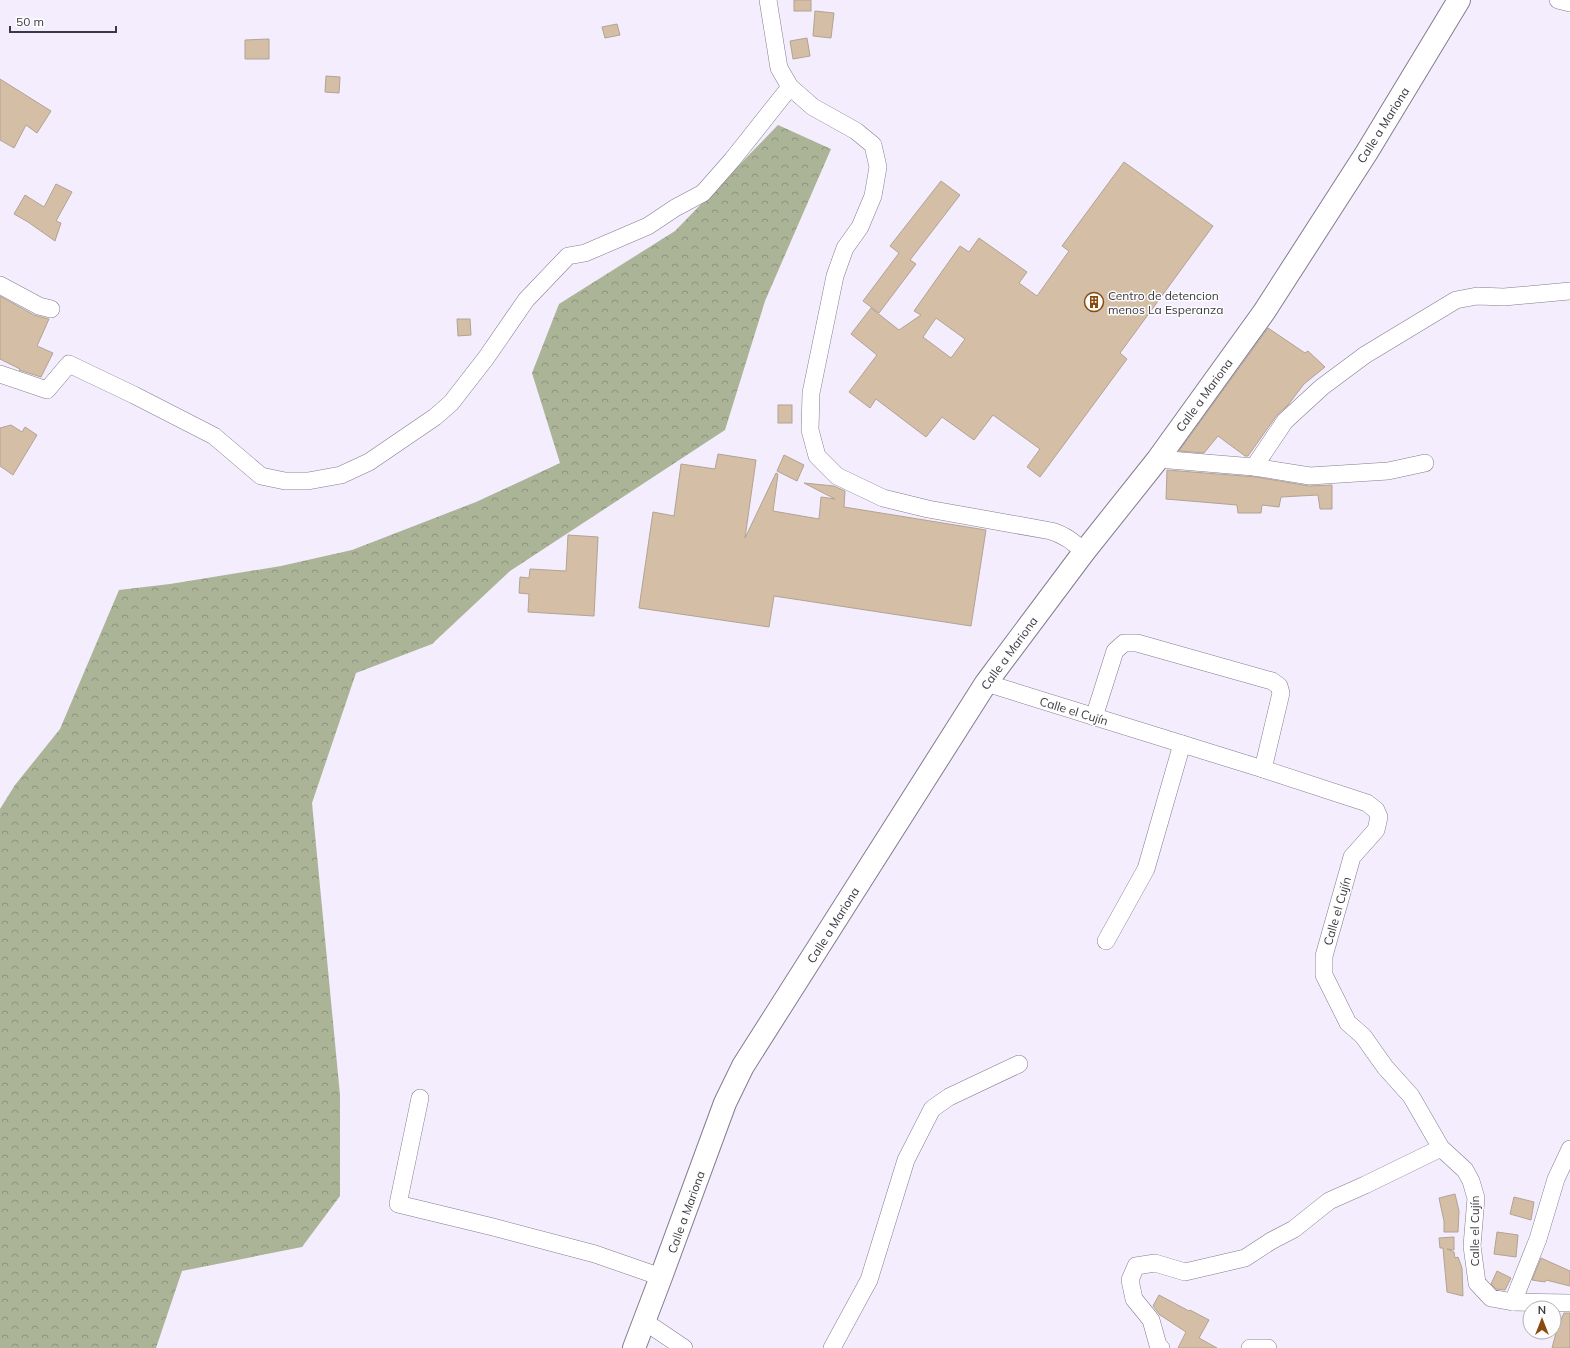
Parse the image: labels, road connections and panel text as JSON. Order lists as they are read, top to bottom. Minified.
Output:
{"streets":{"main road":["Calle a Mariona"],"street":["Calle el Cujín"]},"crossings":[["Calle a Mariona","Calle el Cujín"]],"places":{"building":["Centro de detencion menos La Esperanza"]},"scale_bar":"50 m","north":"top"}
